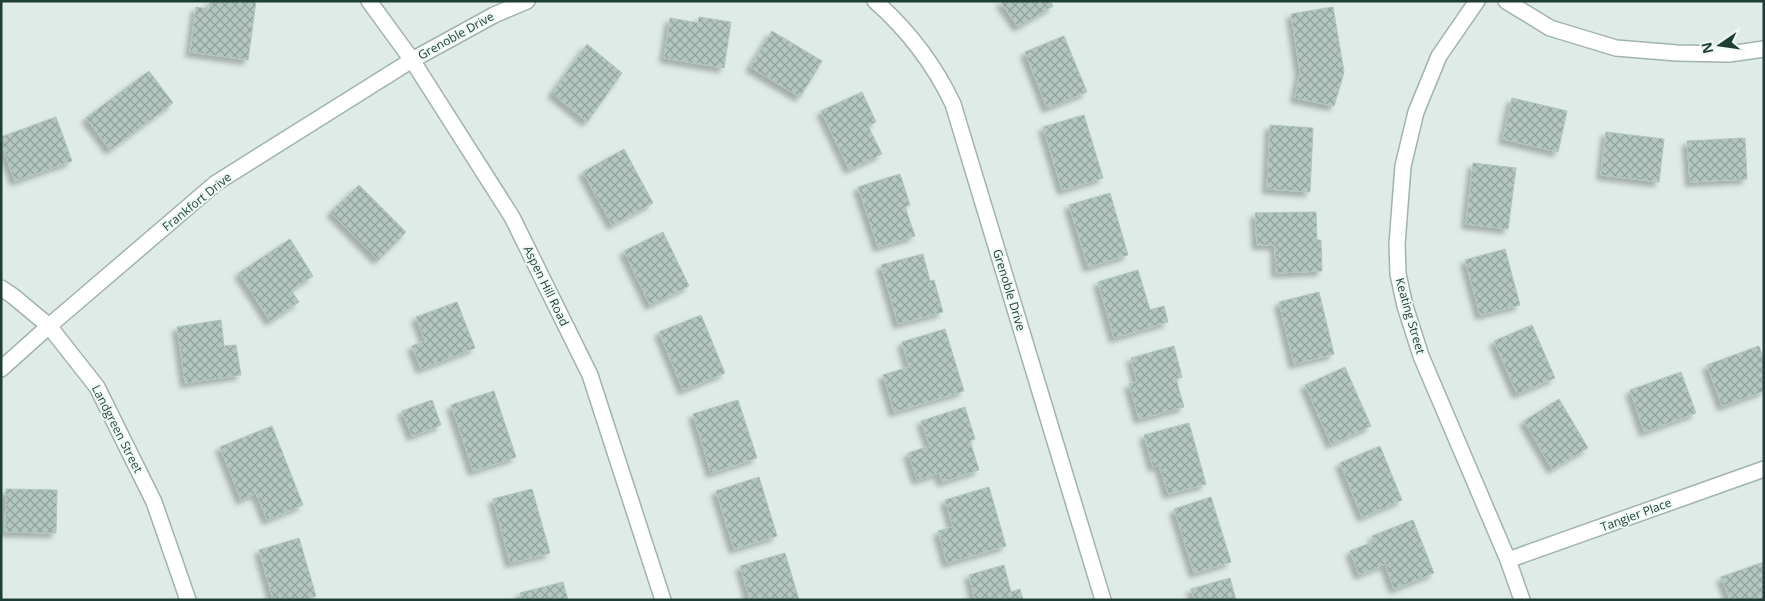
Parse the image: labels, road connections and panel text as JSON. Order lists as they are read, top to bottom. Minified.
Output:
{"streets":{"street":["Grenoble Drive","Frankfort Drive","Aspen Hill Road","Keating Street","Landgreen Street","Tangier Place"]},"crossings":[["Grenoble Drive","Frankfort Drive"],["Grenoble Drive","Aspen Hill Road"],["Frankfort Drive","Aspen Hill Road"],["Frankfort Drive","Landgreen Street"],["Keating Street","Tangier Place"]],"north":"left"}
